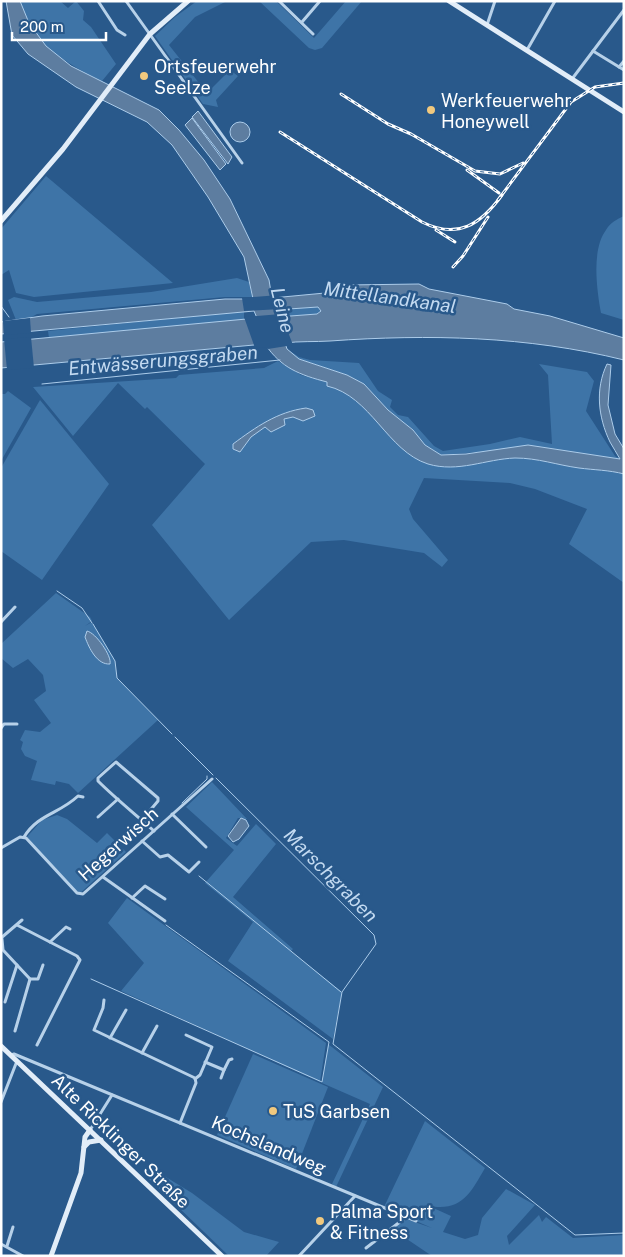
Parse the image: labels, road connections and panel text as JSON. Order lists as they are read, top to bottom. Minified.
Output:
{"streets":{"main road":["Alte Ricklinger Straße"],"street":["Hegerwisch","Kochslandweg"]},"crossings":[["Alte Ricklinger Straße","Kochslandweg"]],"water":["Mittellandkanal","Leine","Entwässerungsgraben","Marschgraben"],"places":["Ortsfeuerwehr Seelze","Werkfeuerwehr Honeywell","TuS Garbsen","Palma Sport & Fitness"],"scale_bar":"200 m"}
